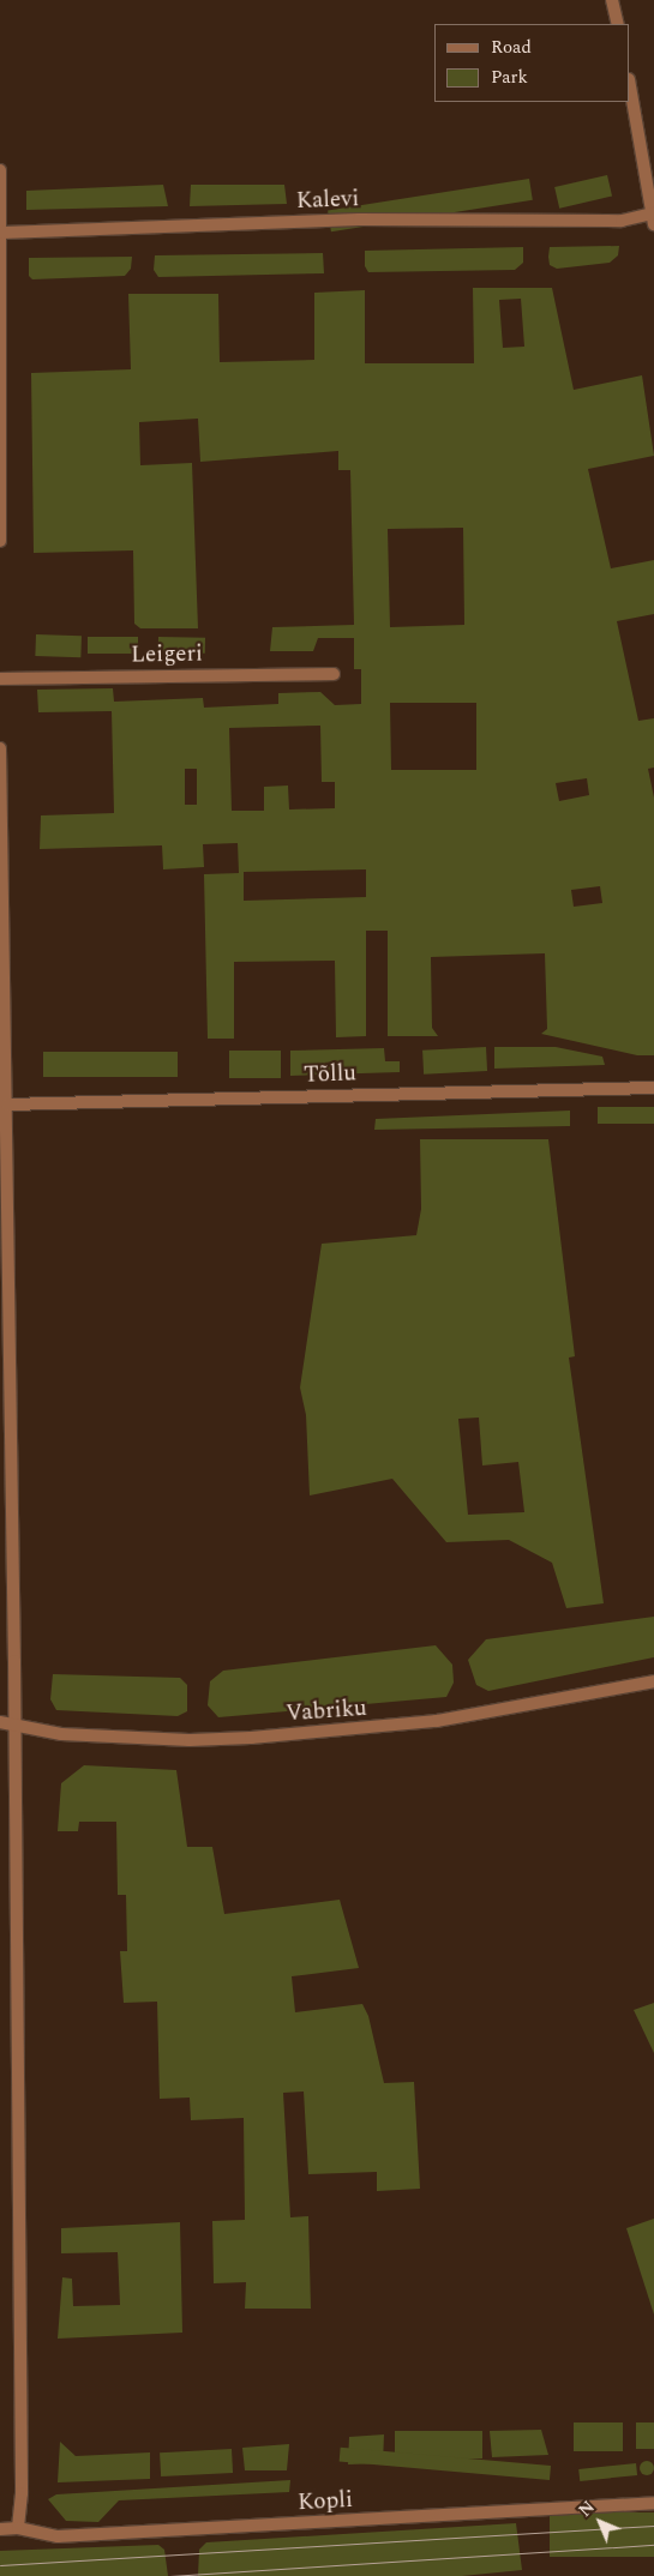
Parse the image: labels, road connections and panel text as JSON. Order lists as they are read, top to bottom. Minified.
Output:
{"streets":{"street":["Kalevi","Leigeri","Tõllu","Vabriku","Kopli"]},"legend":["Road","Park"],"north":"top left"}
